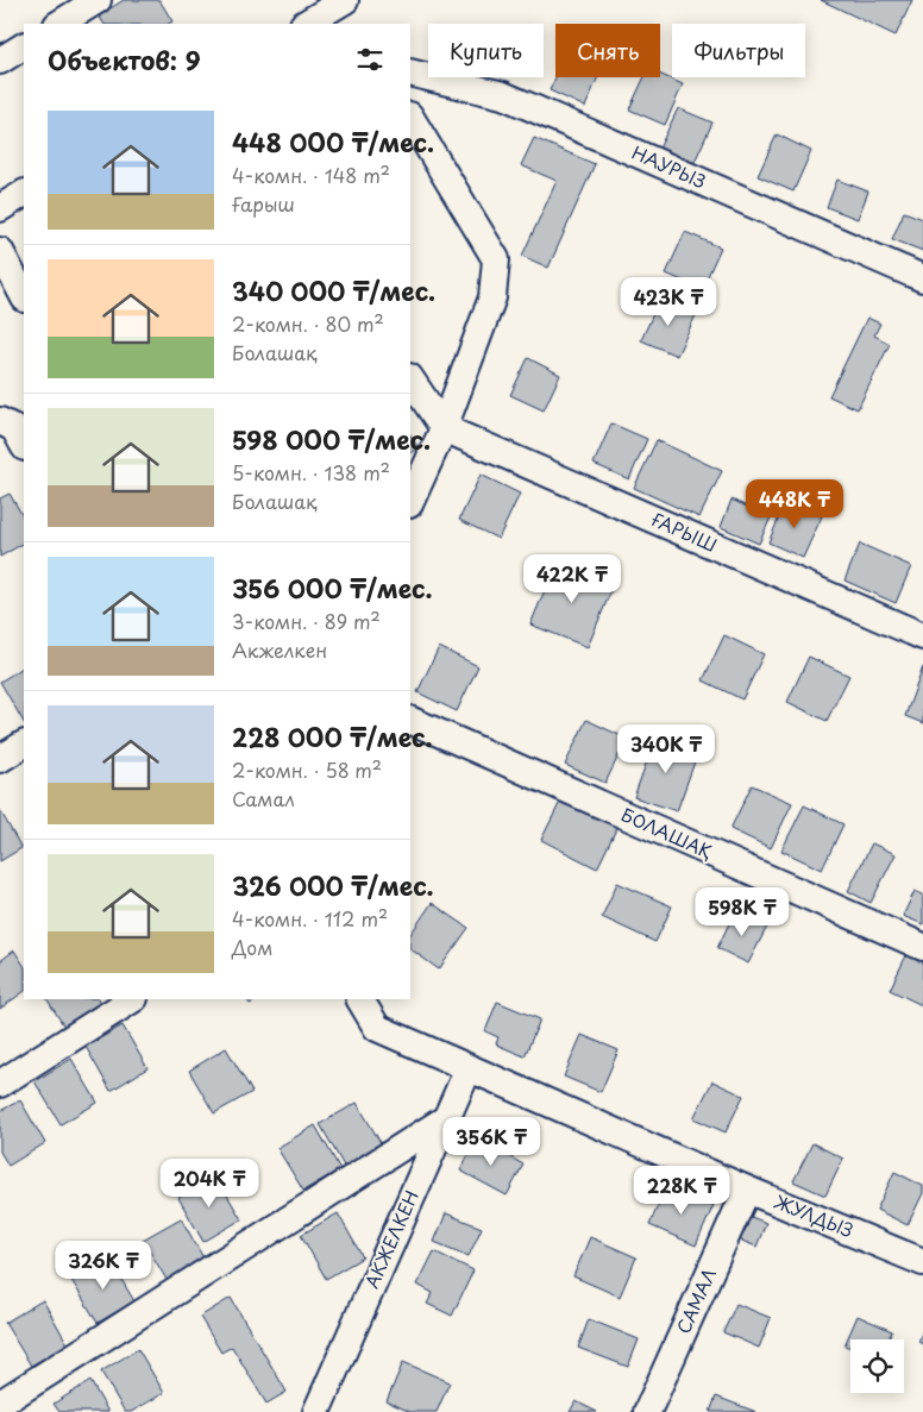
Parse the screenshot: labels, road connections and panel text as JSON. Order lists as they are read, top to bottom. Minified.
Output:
{"streets":{"street":["НАУРЫЗ","ҒАРЫШ","БОЛАШАҚ","ЖУЛДЫЗ","АКЖЕЛКЕН","САМАЛ"]},"crossings":[["ЖУЛДЫЗ","АКЖЕЛКЕН"],["ЖУЛДЫЗ","САМАЛ"]],"page":{"chip":["Купить","Снять","Фильтры"],"heading":"Объектов: 9","list":[{"name":"448 000 ₸/мес.","note":"4-комн. · 148 m² · Ғарыш"},{"name":"340 000 ₸/мес.","note":"2-комн. · 80 m² · Болашақ"},{"name":"598 000 ₸/мес.","note":"5-комн. · 138 m² · Болашақ"},{"name":"356 000 ₸/мес.","note":"3-комн. · 89 m² · Акжелкен"},{"name":"228 000 ₸/мес.","note":"2-комн. · 58 m² · Самал"},{"name":"326 000 ₸/мес.","note":"4-комн. · 112 m² · Дом"}],"price":["423K ₸","448K ₸","422K ₸","340K ₸","598K ₸","356K ₸","204K ₸","228K ₸","326K ₸"]}}
